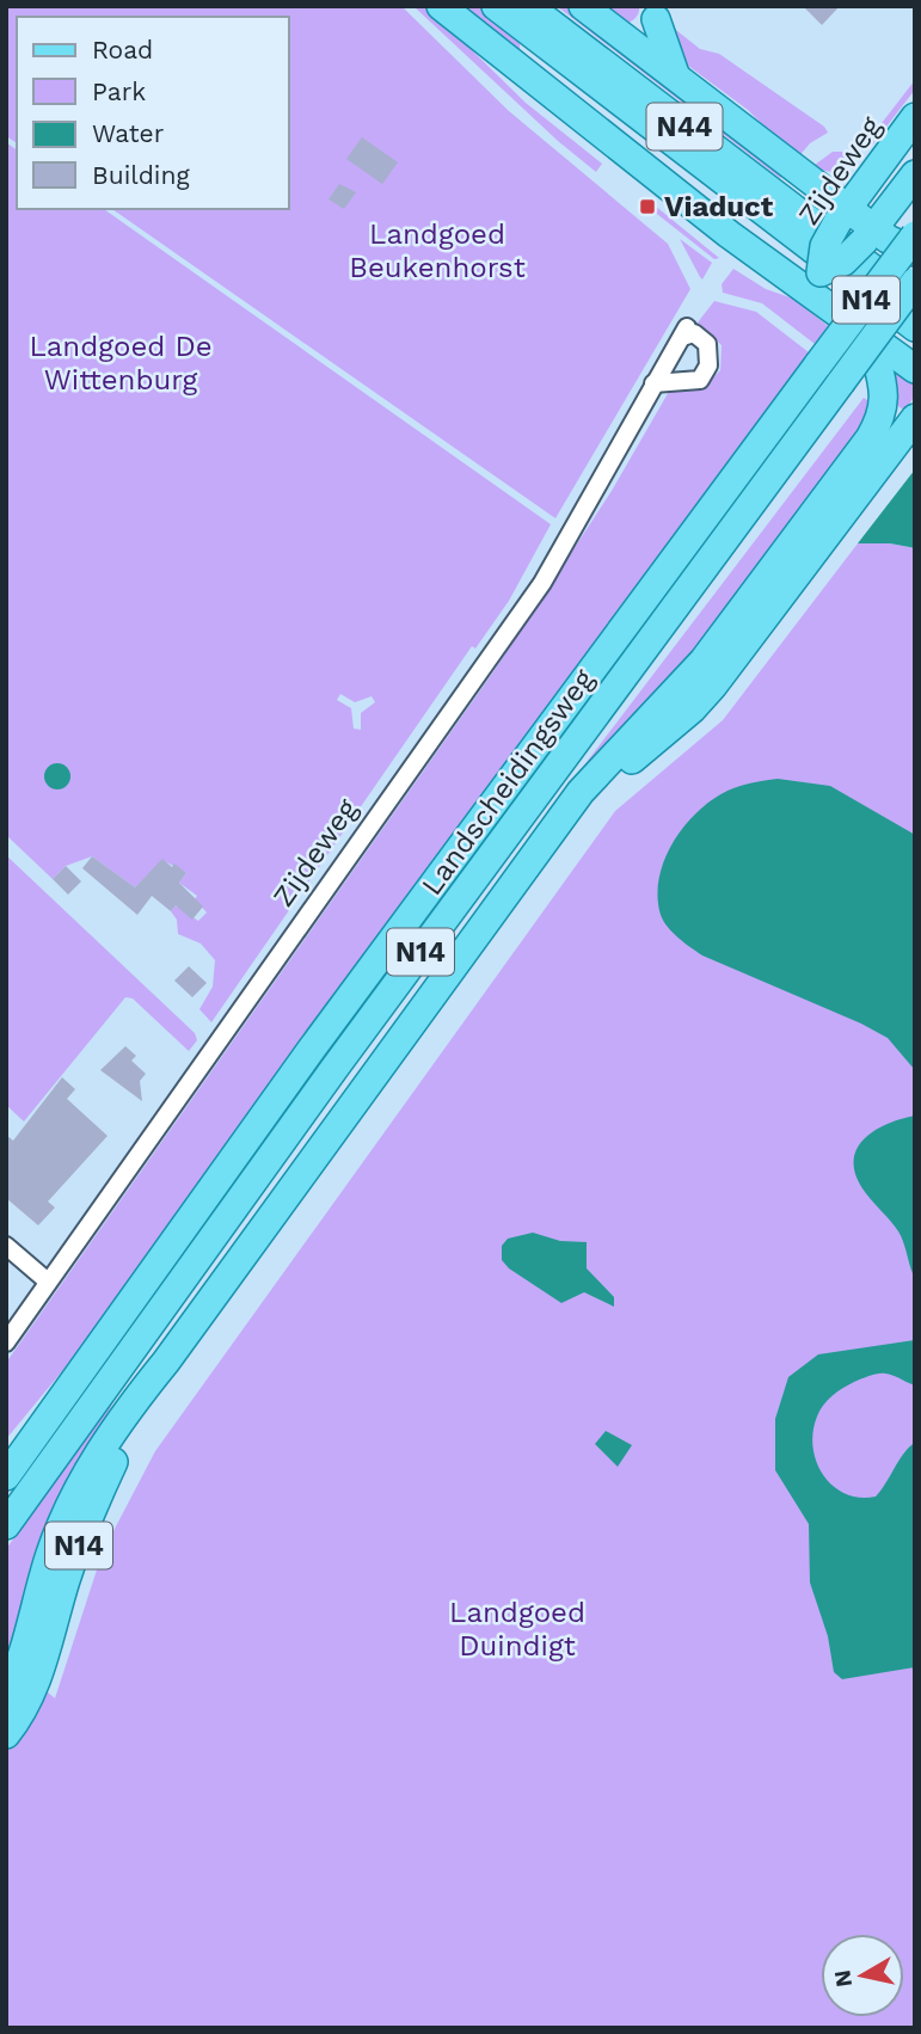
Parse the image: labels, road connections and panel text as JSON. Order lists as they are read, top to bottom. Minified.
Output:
{"streets":{"main road":["N44","Zijdeweg","N14","Landscheidingsweg"]},"crossings":[["N44","Zijdeweg"],["N44","N14"],["N44","Landscheidingsweg"],["Zijdeweg","N14"]],"parks":["Landgoed Beukenhorst","Landgoed De Wittenburg","Landgoed Duindigt"],"places":{"transit":["Viaduct"]},"legend":["Road","Park","Water","Building"],"north":"left"}
